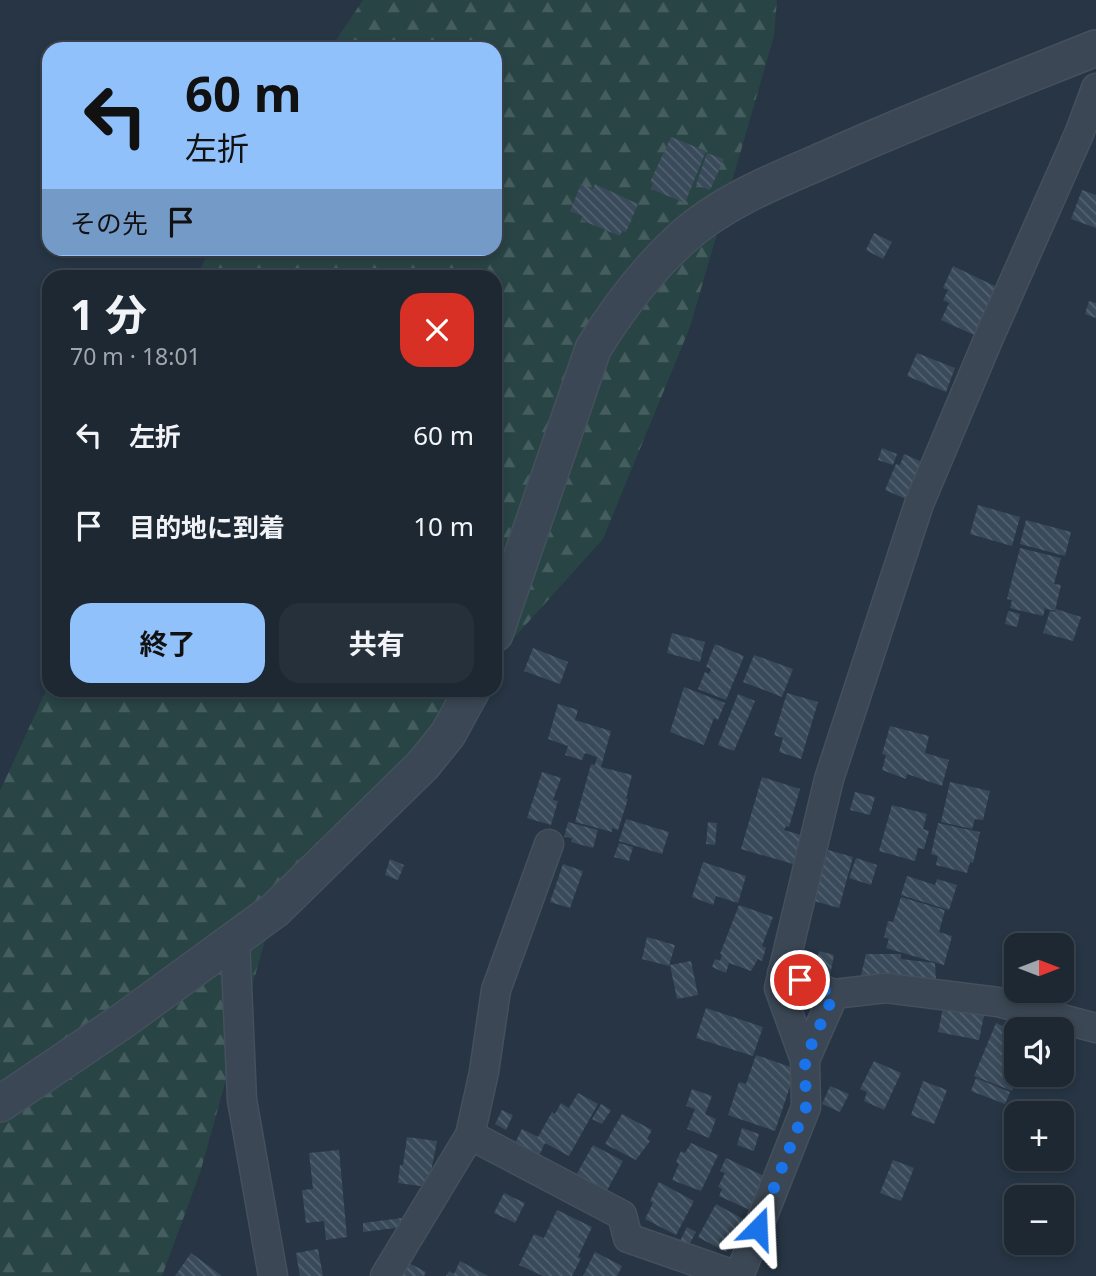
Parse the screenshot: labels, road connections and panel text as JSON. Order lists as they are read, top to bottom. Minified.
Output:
{"north":"right","page":{"turn":["60 m","左折"],"then":"その先","heading":["1 分","70 m · 18:01"],"list":[{"name":"左折","value":"60 m"},{"name":"目的地に到着","value":"10 m"}],"buttons":["終了","共有"],"map_buttons":["+","−"]}}
